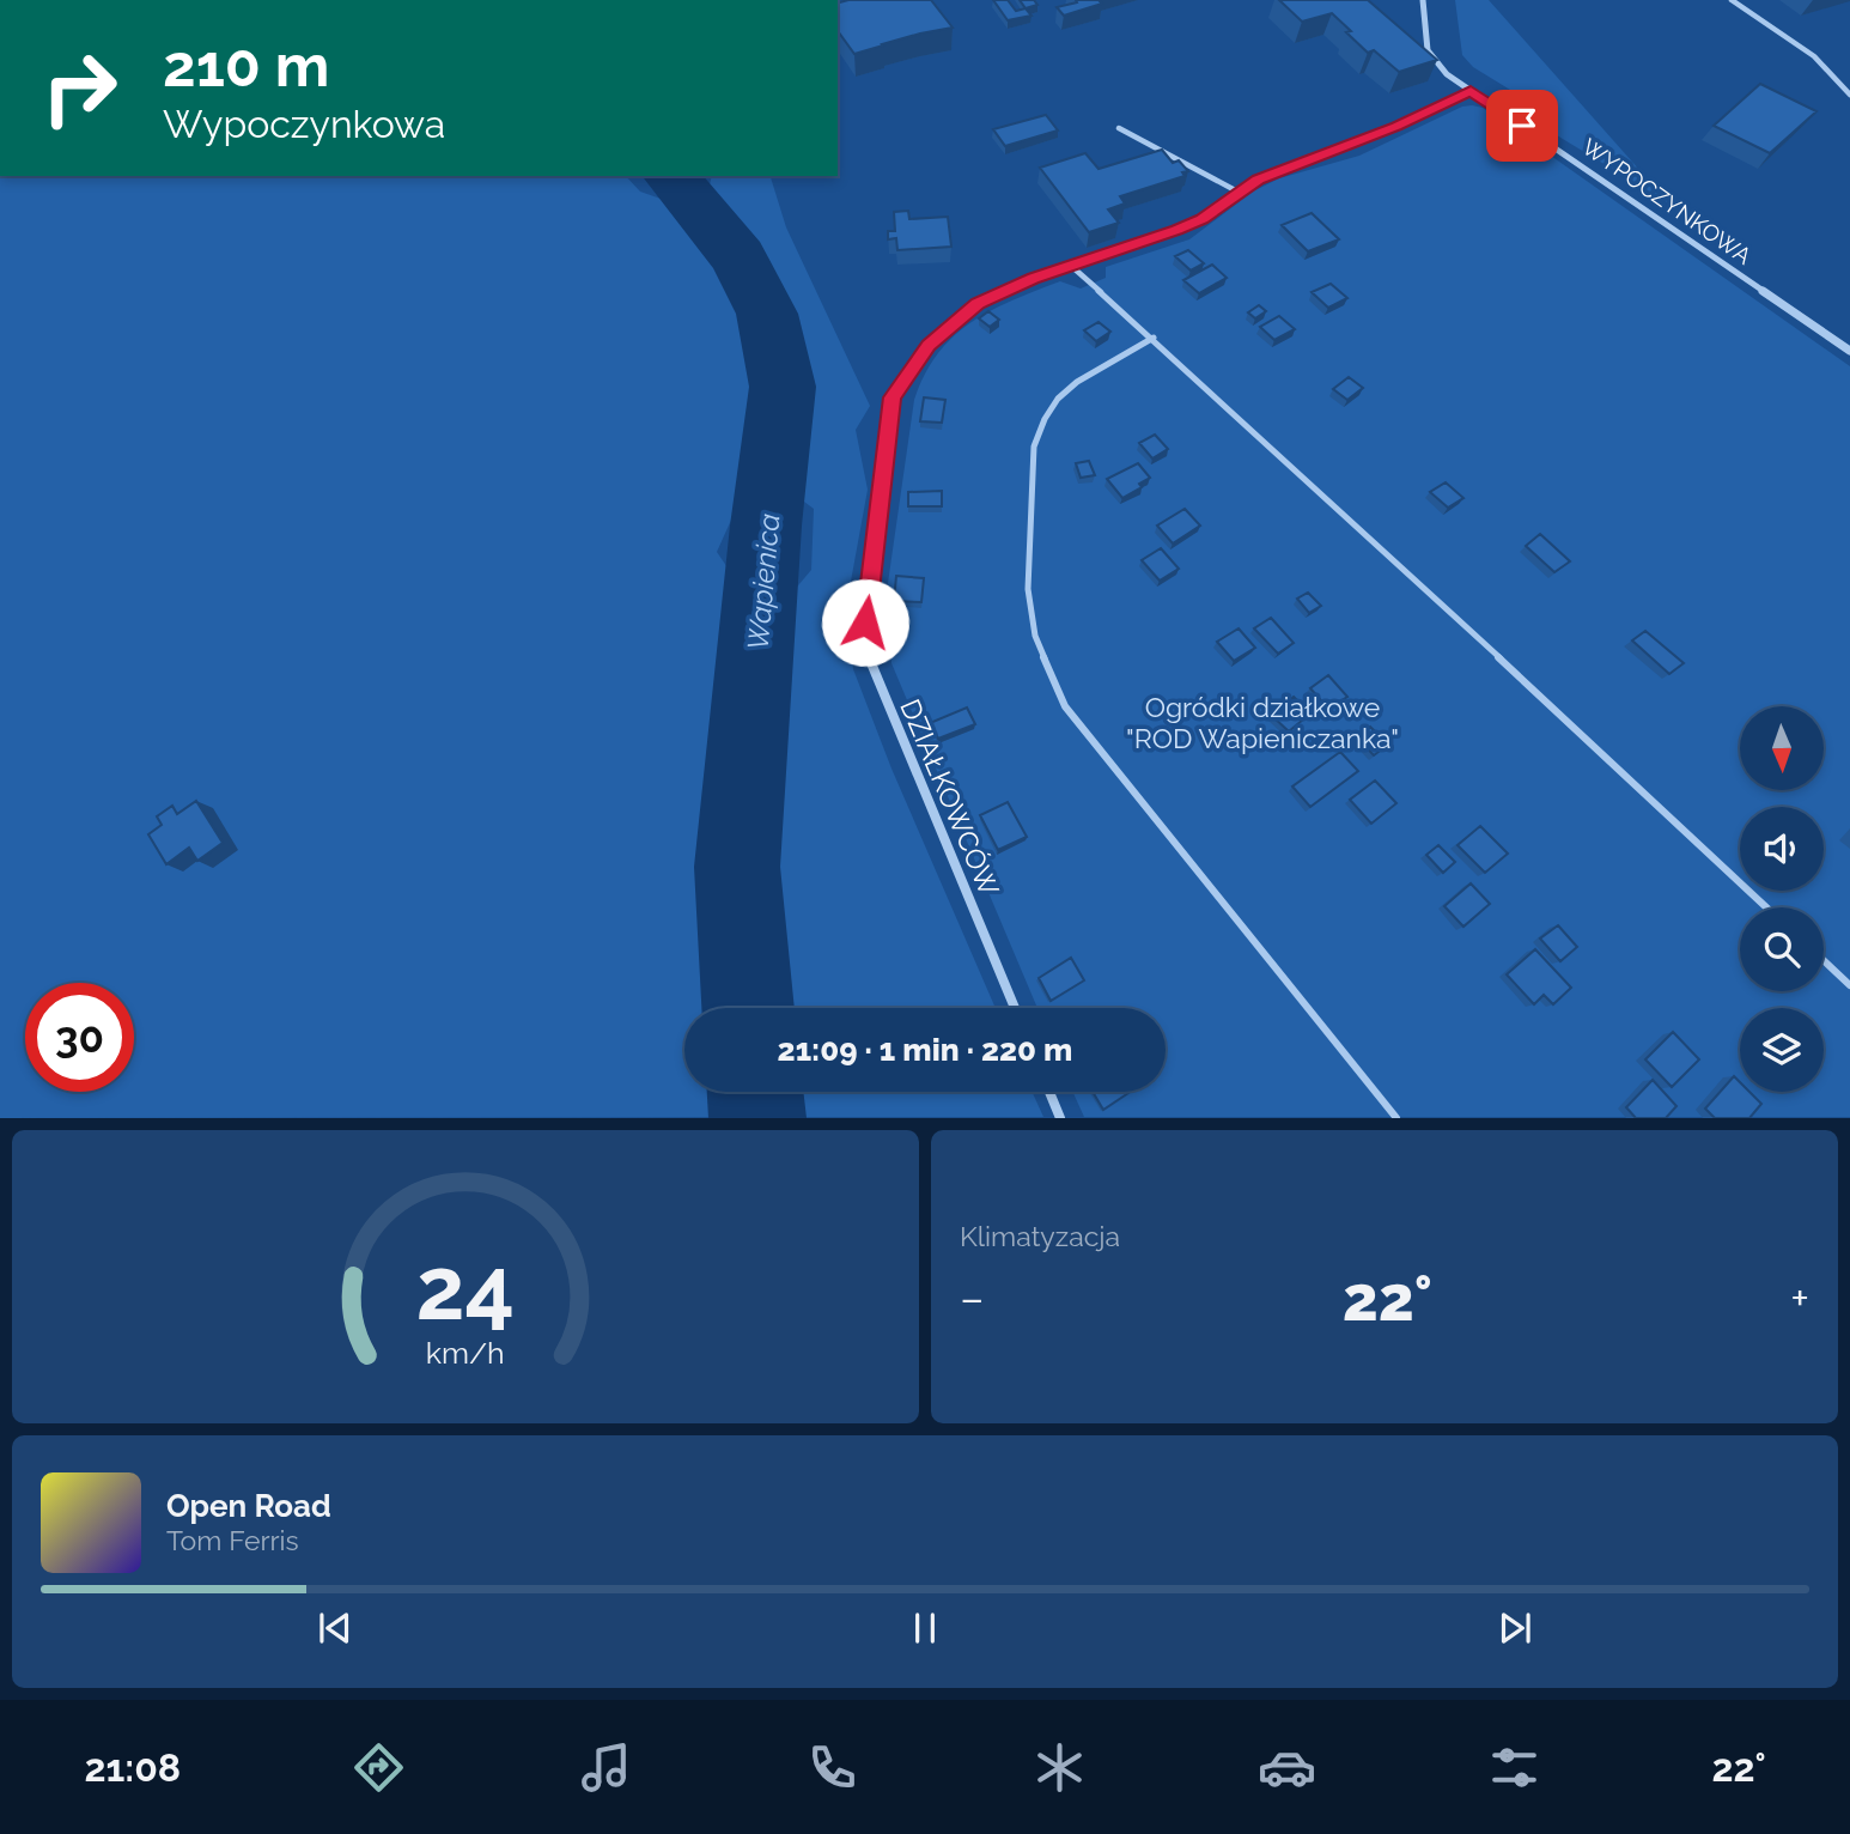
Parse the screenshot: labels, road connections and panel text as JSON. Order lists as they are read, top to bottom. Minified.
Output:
{"streets":{"street":["WYPOCZYNKOWA","DZIAŁKOWCÓW"]},"crossings":[["WYPOCZYNKOWA","DZIAŁKOWCÓW"]],"water":["Wapienica"],"parks":["Ogródki działkowe \"ROD Wapieniczanka\""],"north":"bottom","page":{"turn":["210 m","Wypoczynkowa"],"limit":"30","trip":"21:09 · 1 min · 220 m","tile":"Klimatyzacja","heat":["−","22°","+"],"song":["Open Road","Tom Ferris"],"tabs":["21:08","22°"],"gauge":["24","km/h"]}}
